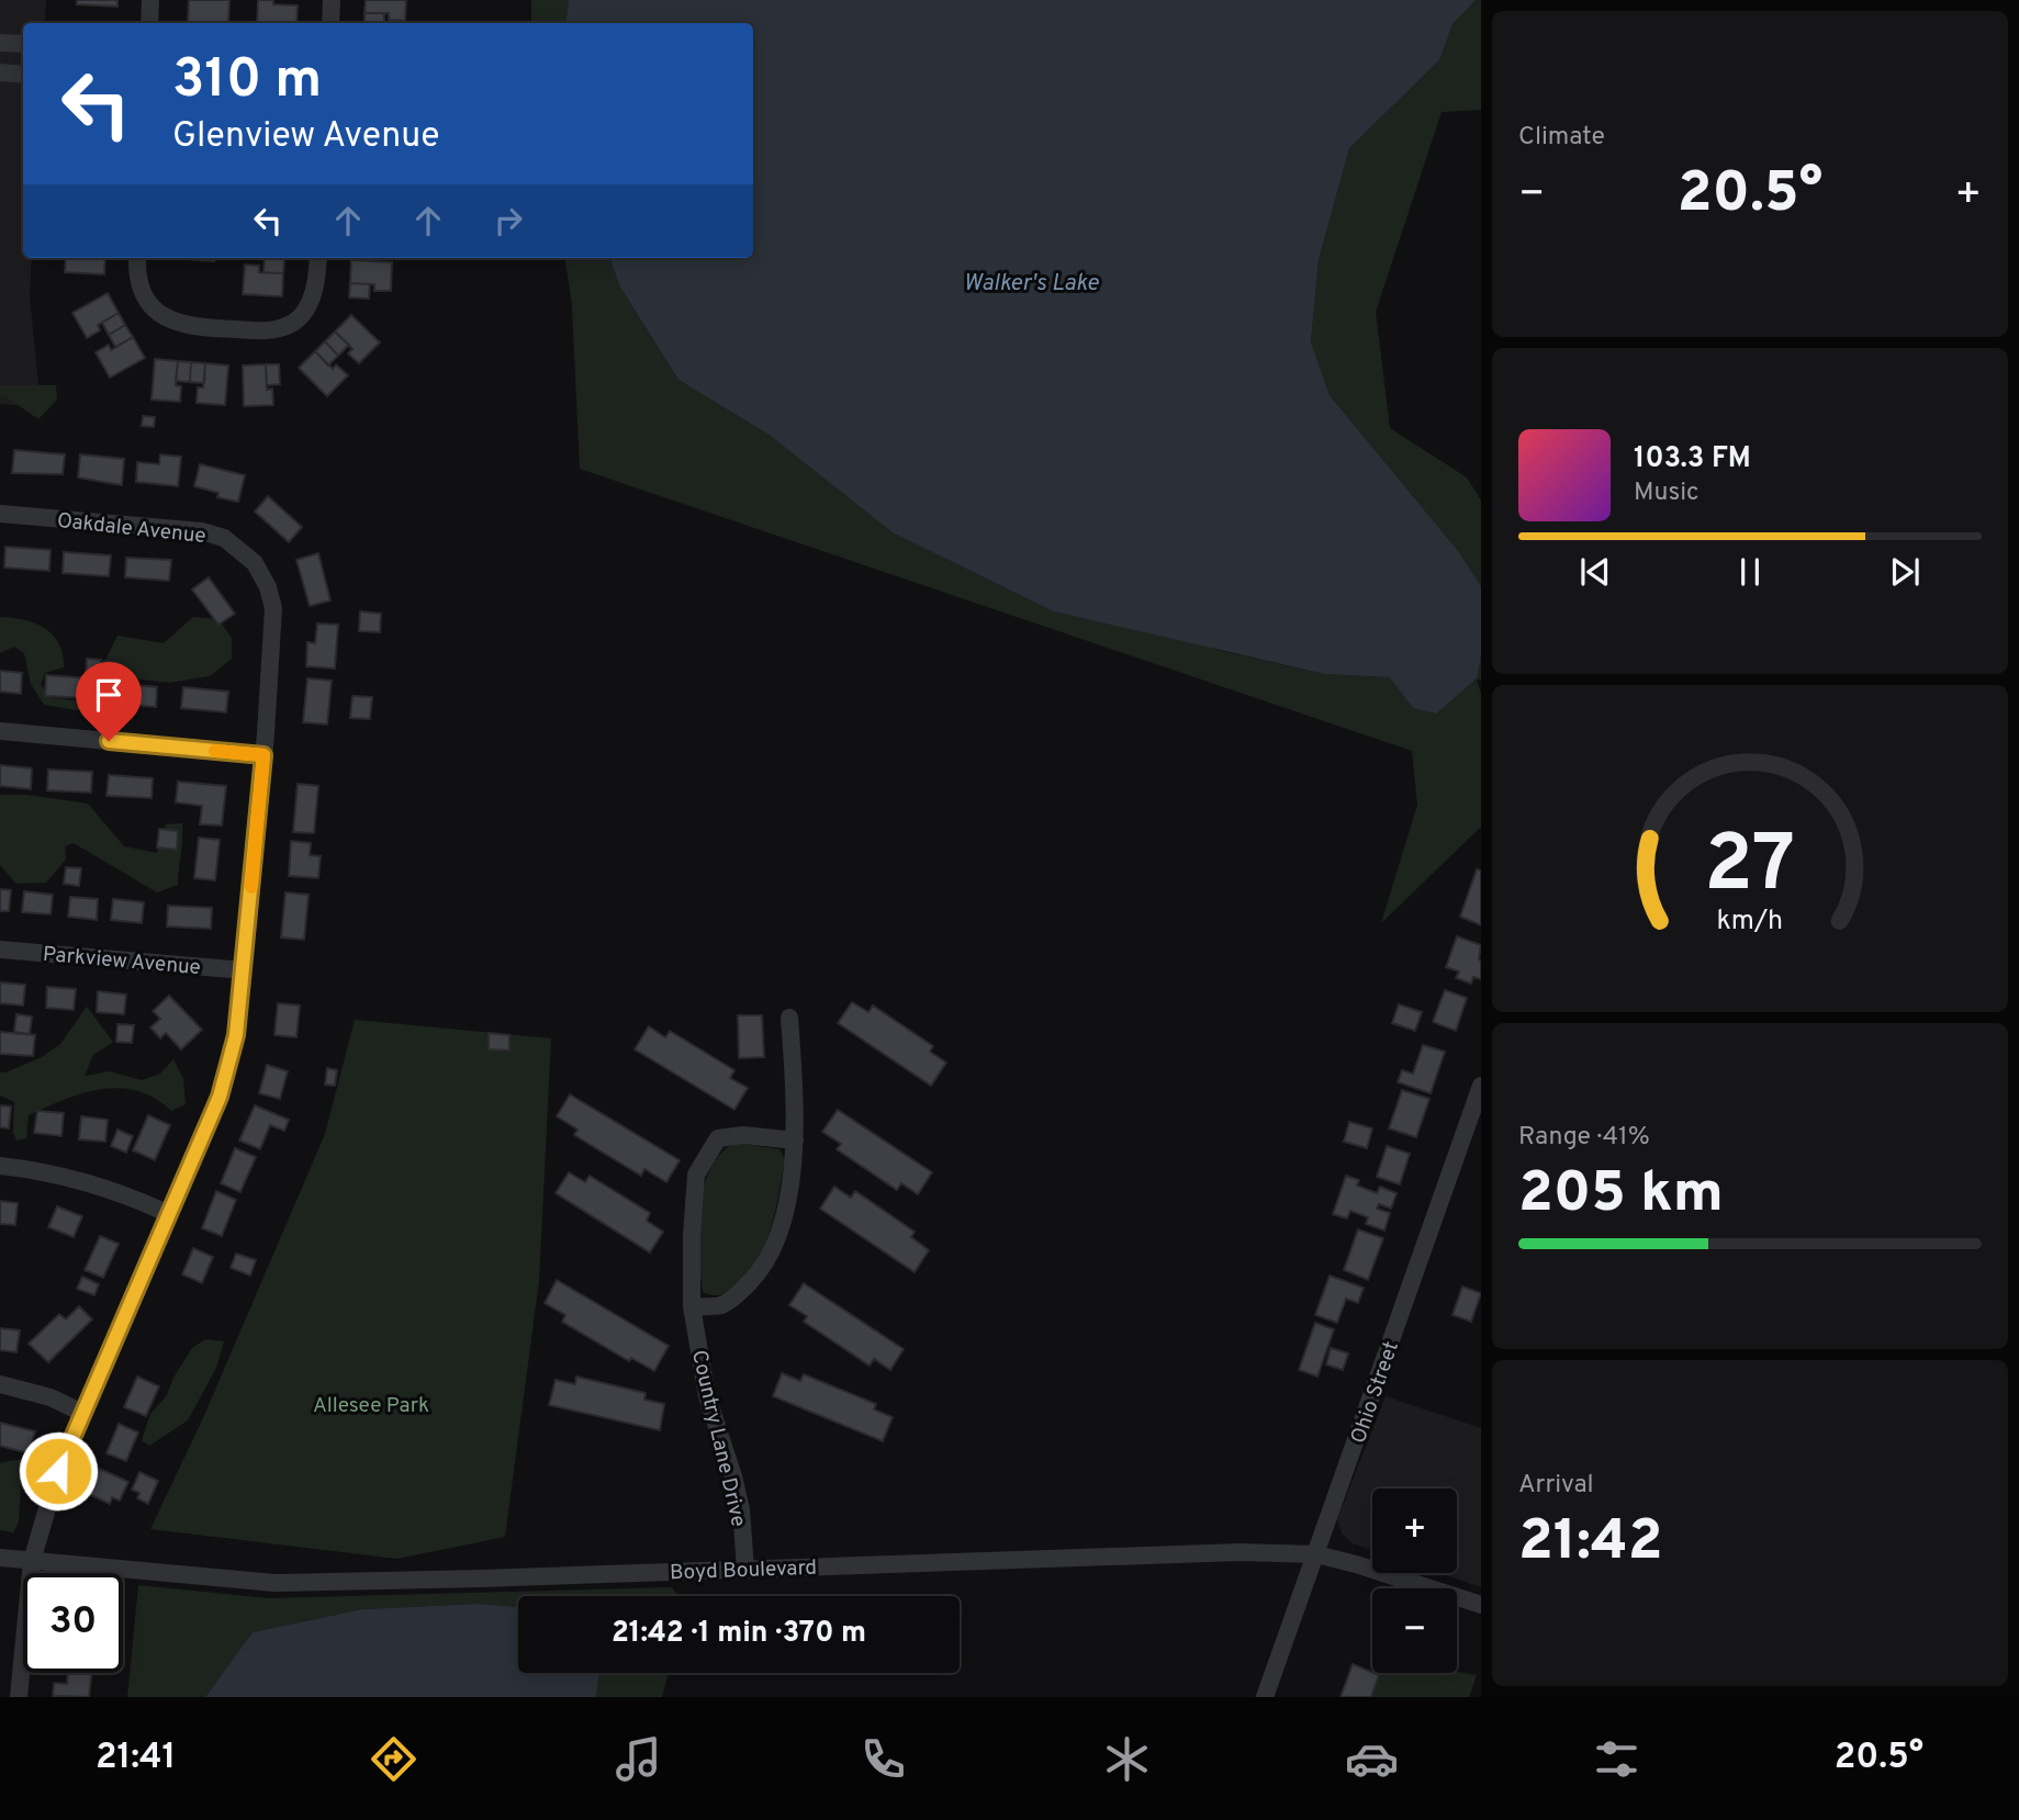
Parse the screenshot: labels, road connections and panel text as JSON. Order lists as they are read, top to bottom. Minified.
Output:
{"streets":{"street":["Oakdale Avenue","Parkview Avenue","Ohio Street","Country Lane Drive","Boyd Boulevard"]},"crossings":[["Ohio Street","Boyd Boulevard"],["Country Lane Drive","Boyd Boulevard"]],"water":["Walker's Lake"],"parks":["Allesee Park"],"page":{"tile":["Climate",["Range · 41%","205 km"],["Arrival","21:42"]],"turn":["310 m","Glenview Avenue"],"heat":["−","20.5°","+"],"song":["103.3 FM","Music"],"map_buttons":["+","−"],"limit":"30","trip":"21:42 · 1 min · 370 m","tabs":["21:41","20.5°"],"gauge":["27","km/h"]}}
